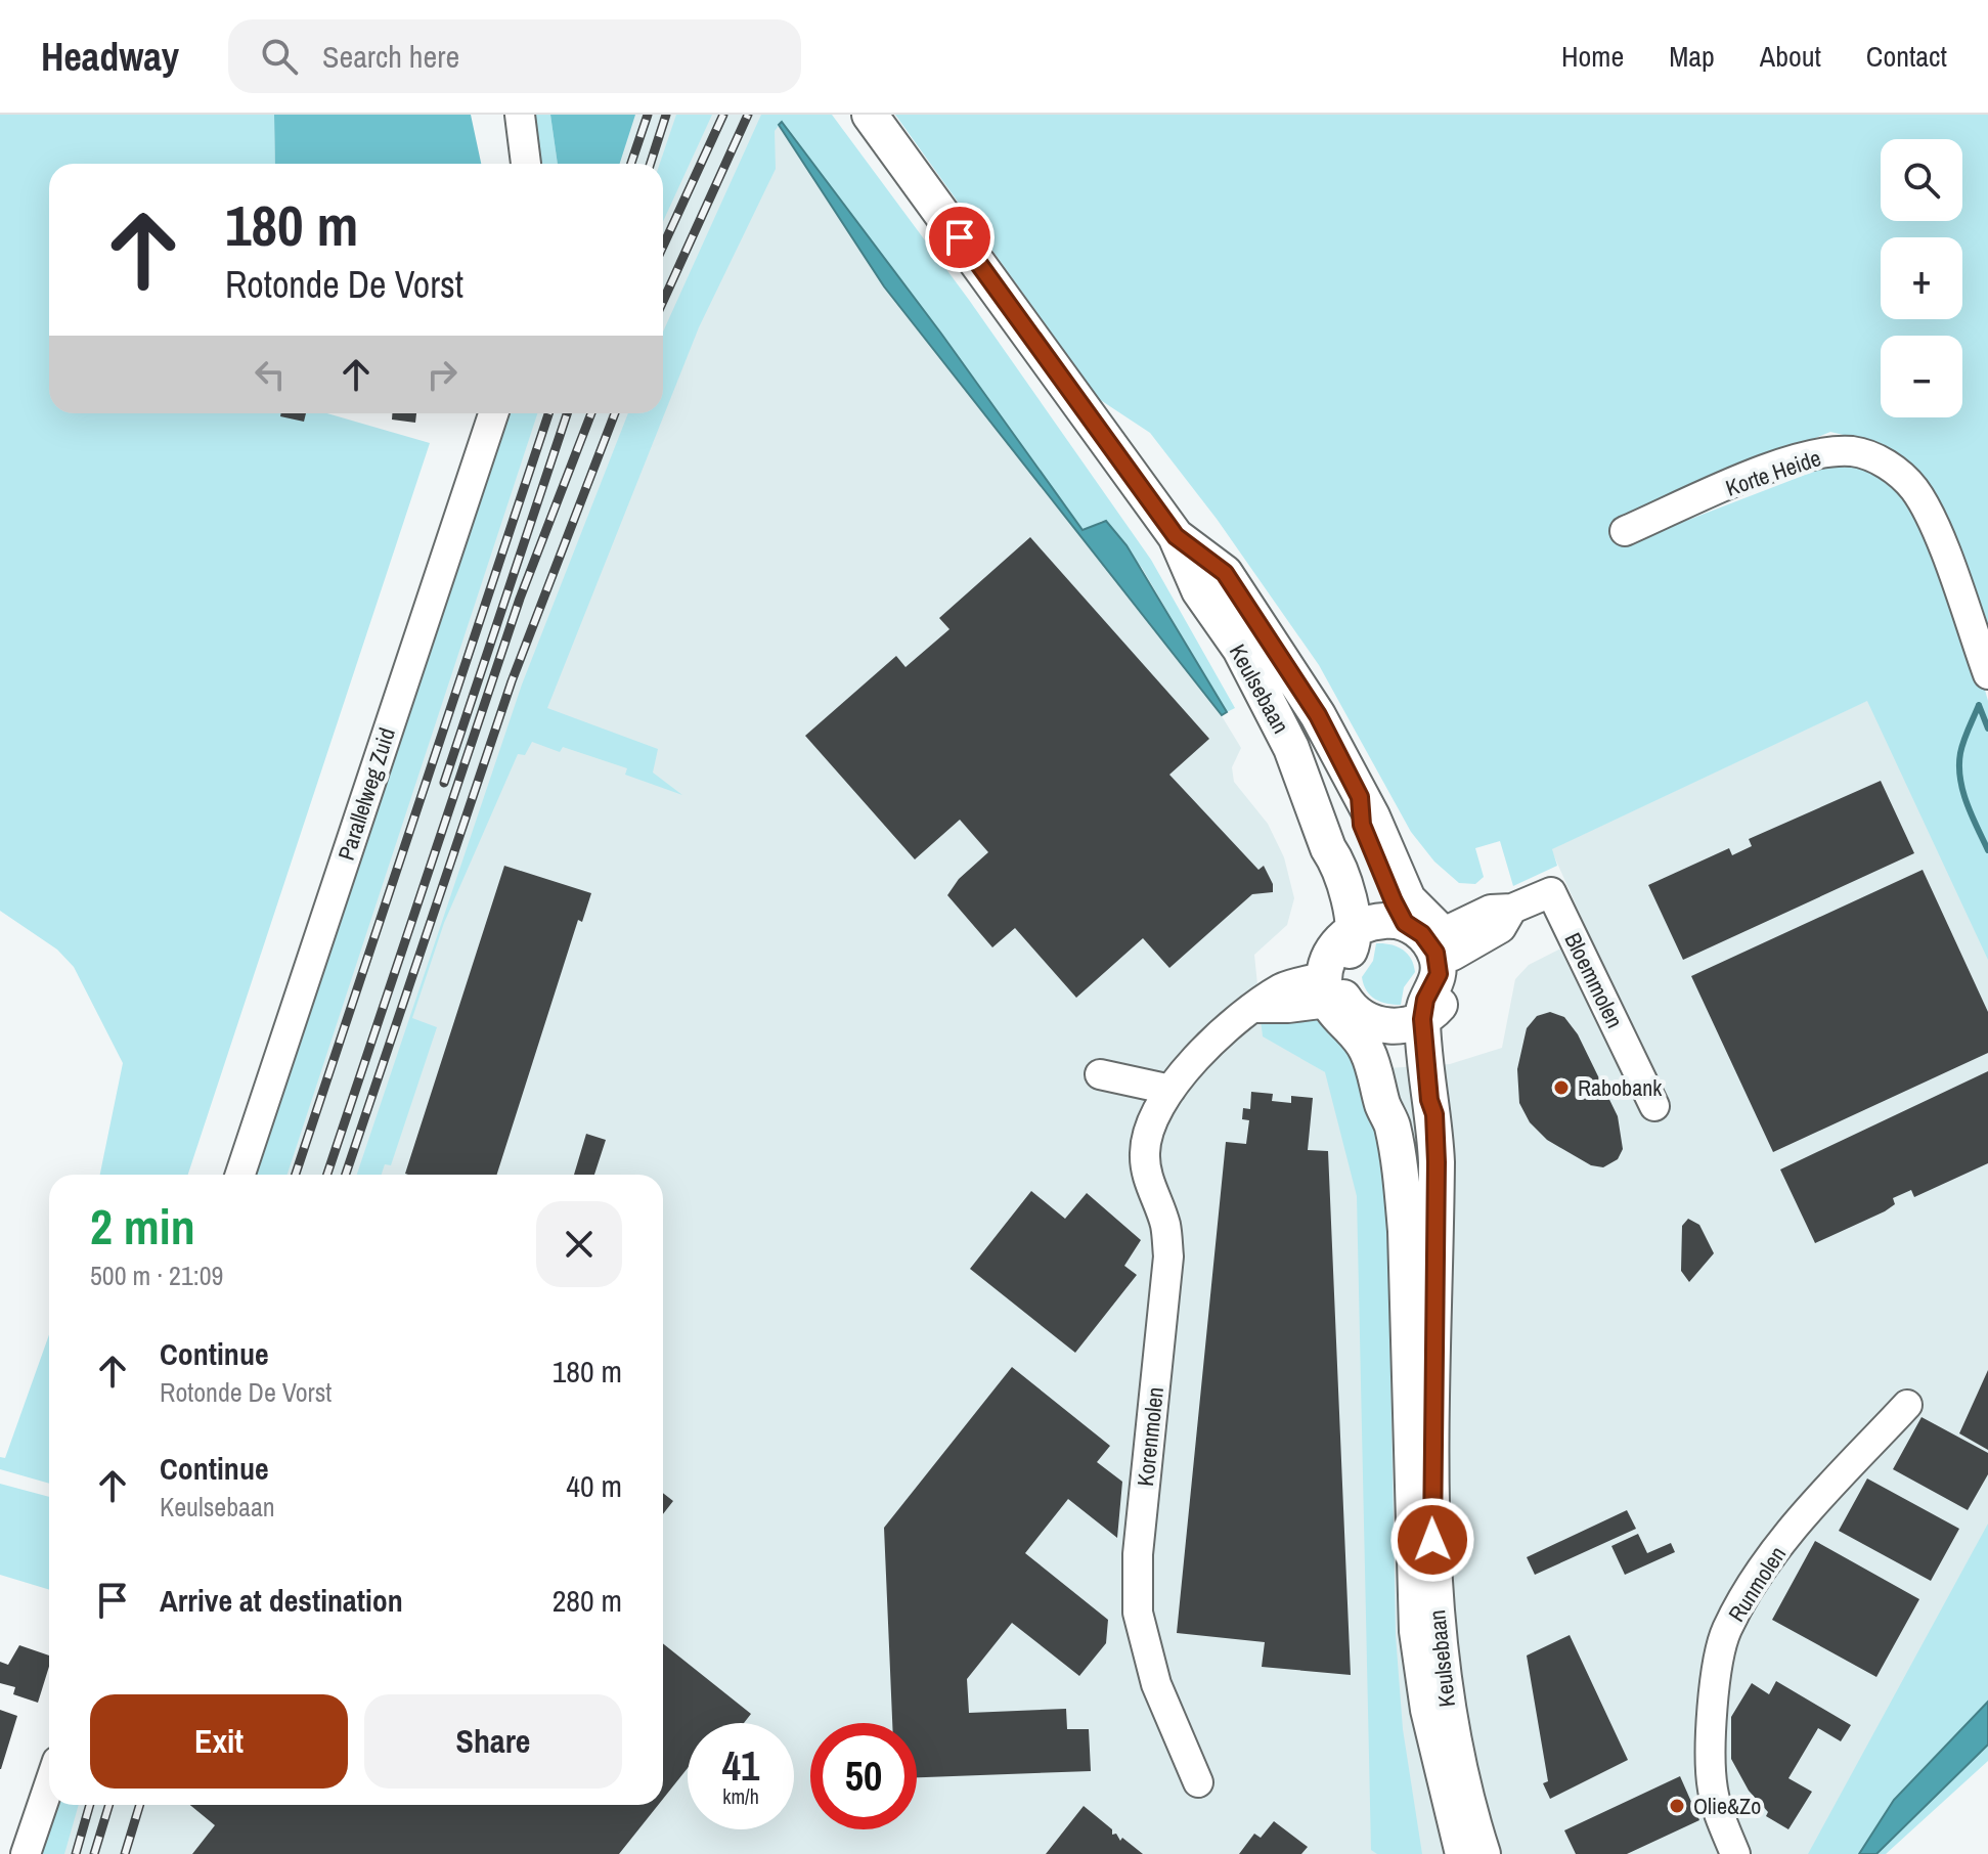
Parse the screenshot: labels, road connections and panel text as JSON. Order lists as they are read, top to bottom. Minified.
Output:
{"streets":{"main road":["Keulsebaan"],"street":["Korte Heide","Parallelweg Zuid","Bloemmolen","Korenmolen","Runmolen"]},"crossings":[["Keulsebaan","Bloemmolen"],["Keulsebaan","Korenmolen"],["Bloemmolen","Korenmolen"]],"places":["Rabobank","Olie&Zo"],"page":{"header":"Headway","search":"Search here","nav":["Home","Map","About","Contact"],"map_buttons":["+","−"],"turn":["180 m","Rotonde De Vorst"],"heading":["2 min","500 m · 21:09"],"list":[{"name":"Continue","note":"Rotonde De Vorst","value":"180 m"},{"name":"Continue","note":"Keulsebaan","value":"40 m"},{"name":"Arrive at destination","value":"280 m"}],"buttons":["Exit","Share"],"speed":"41 km/h","limit":"50"}}
